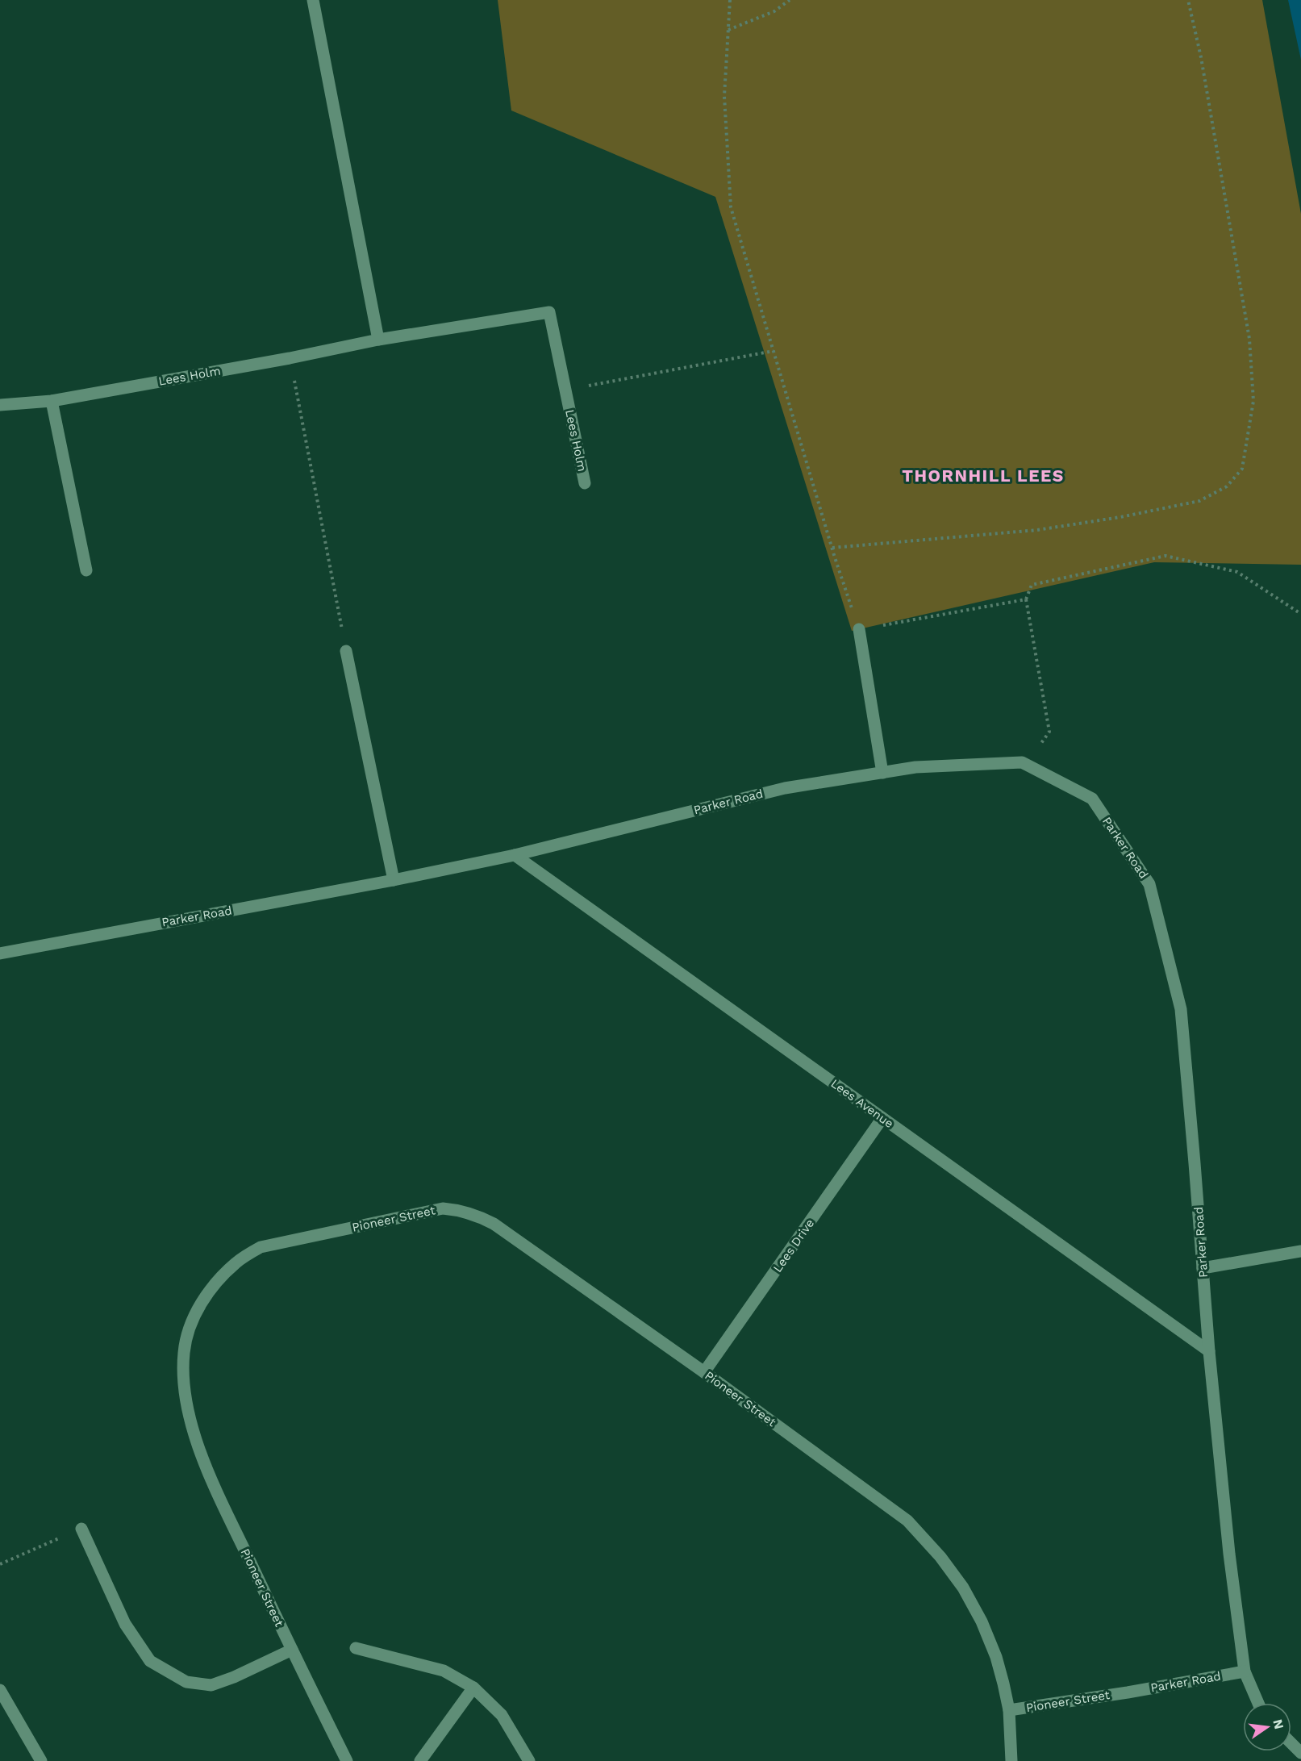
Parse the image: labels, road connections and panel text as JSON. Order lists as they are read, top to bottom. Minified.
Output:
{"streets":{"street":["Lees Holm","Parker Road","Lees Avenue","Pioneer Street","Lees Drive"]},"crossings":[["Parker Road","Lees Avenue"],["Parker Road","Pioneer Street"],["Lees Avenue","Lees Drive"],["Pioneer Street","Lees Drive"]],"districts":["THORNHILL LEES"],"north":"right"}
